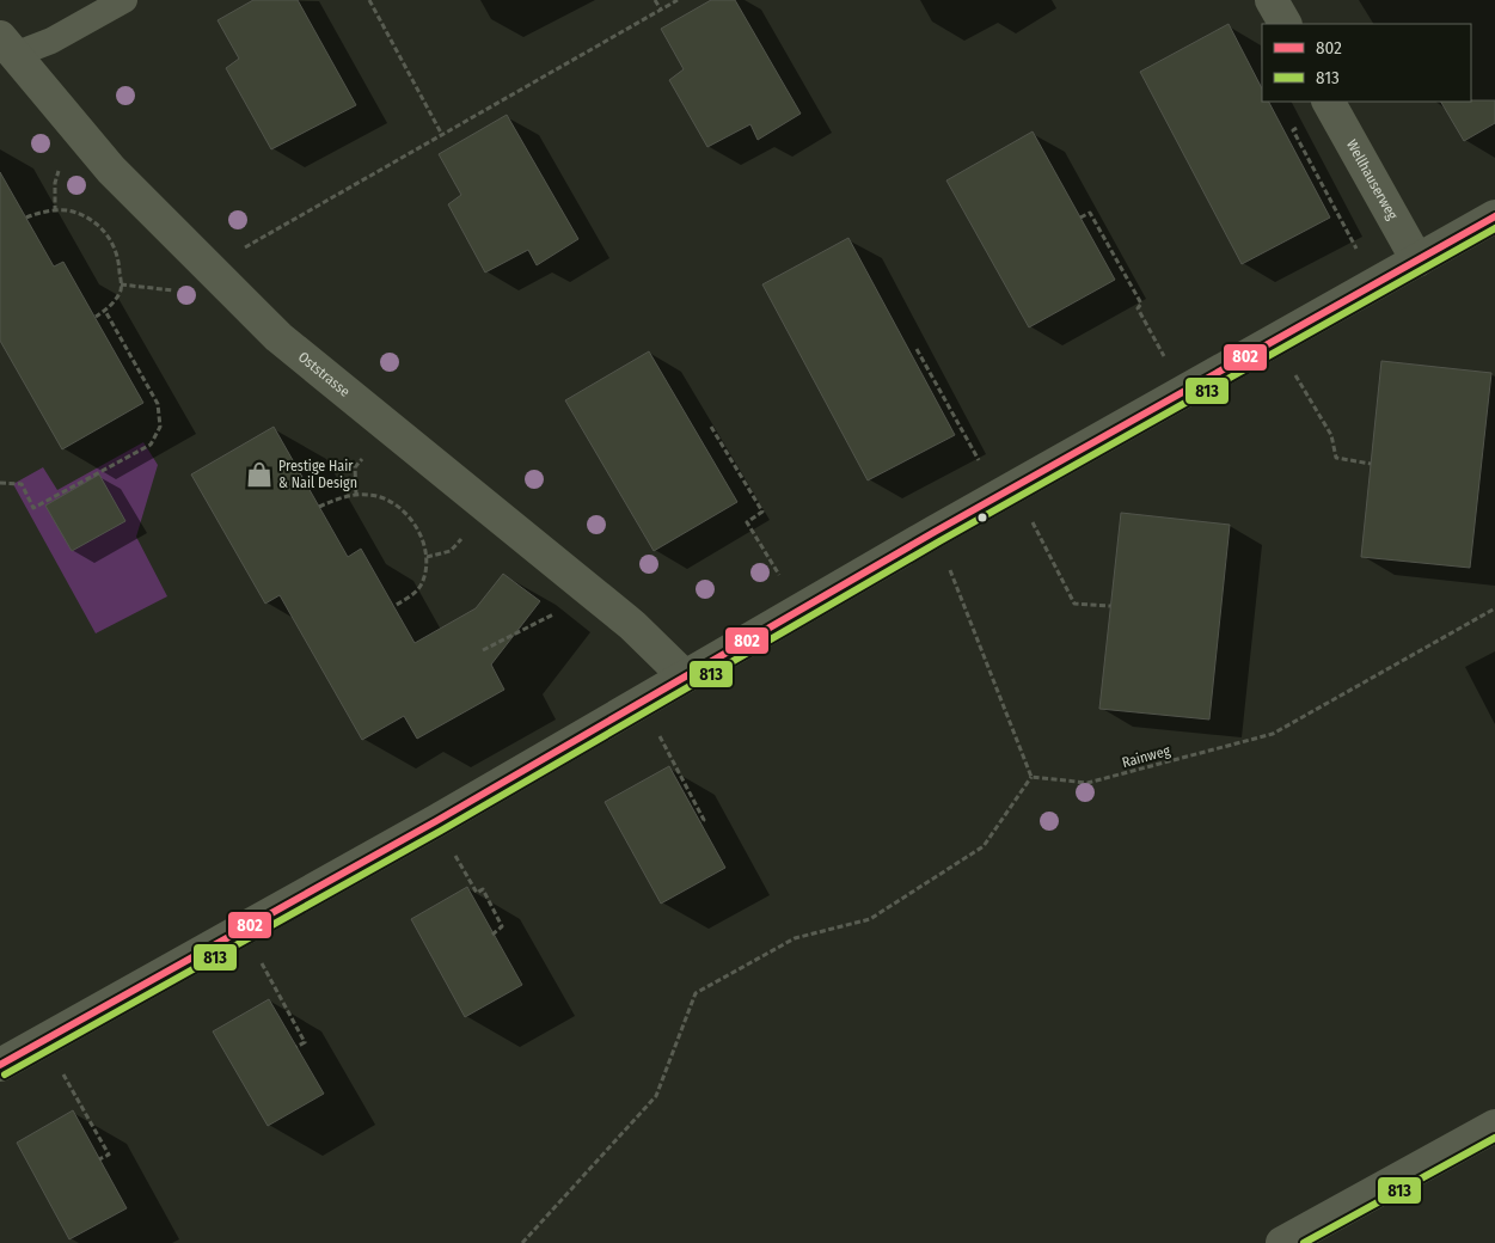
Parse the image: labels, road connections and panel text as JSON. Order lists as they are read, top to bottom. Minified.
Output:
{"streets":{"street":["Wellhauserweg","Oststrasse"],"path":["Rainweg"]},"places":{"shop":["Prestige Hair & Nail Design"]},"lines":["transit line 802","transit line 813"],"legend":["802","813"]}
